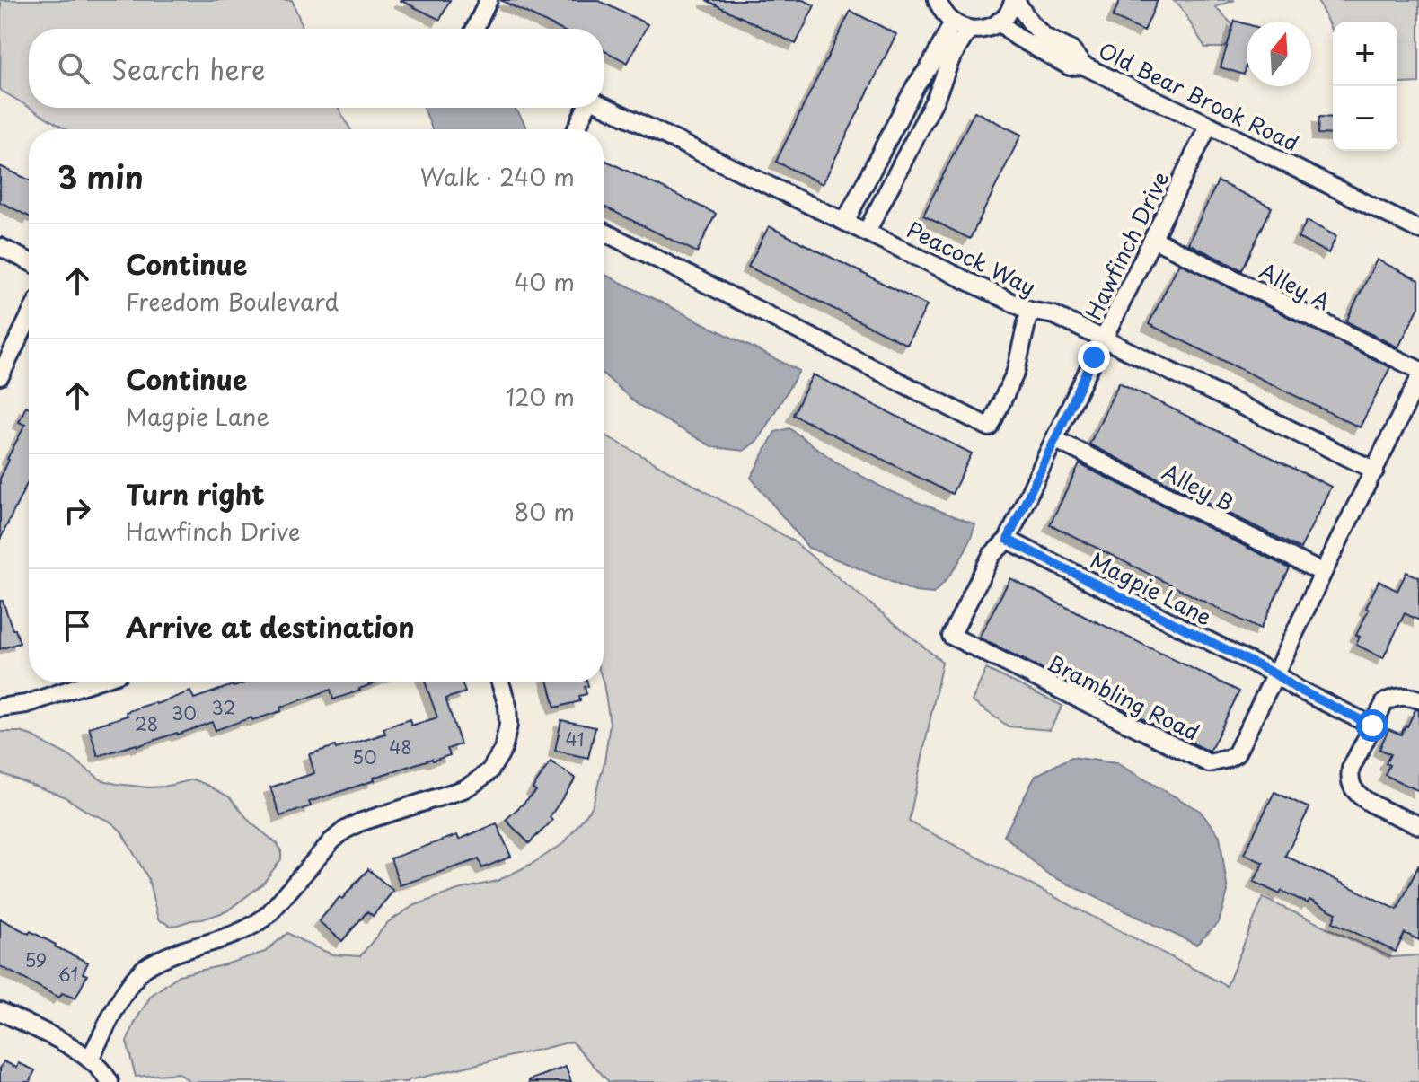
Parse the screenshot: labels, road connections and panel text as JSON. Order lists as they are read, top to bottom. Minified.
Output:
{"streets":{"street":["Old Bear Brook Road","Hawfinch Drive","Peacock Way","Alley A","Alley B","Magpie Lane","Brambling Road"]},"crossings":[["Old Bear Brook Road","Hawfinch Drive"],["Hawfinch Drive","Peacock Way"],["Hawfinch Drive","Alley A"],["Hawfinch Drive","Alley B"],["Hawfinch Drive","Magpie Lane"],["Hawfinch Drive","Brambling Road"],["Peacock Way","Brambling Road"],["Alley B","Brambling Road"],["Magpie Lane","Brambling Road"]],"house_numbers":["32","30","28","41","48","50","59","61"],"north":"top","page":{"map_buttons":["+","−"],"search":"Search here","heading":["3 min","Walk · 240 m"],"list":[["Continue","Freedom Boulevard","40 m"],["Continue","Magpie Lane","120 m"],["Turn right","Hawfinch Drive","80 m"],"Arrive at destination"]}}
